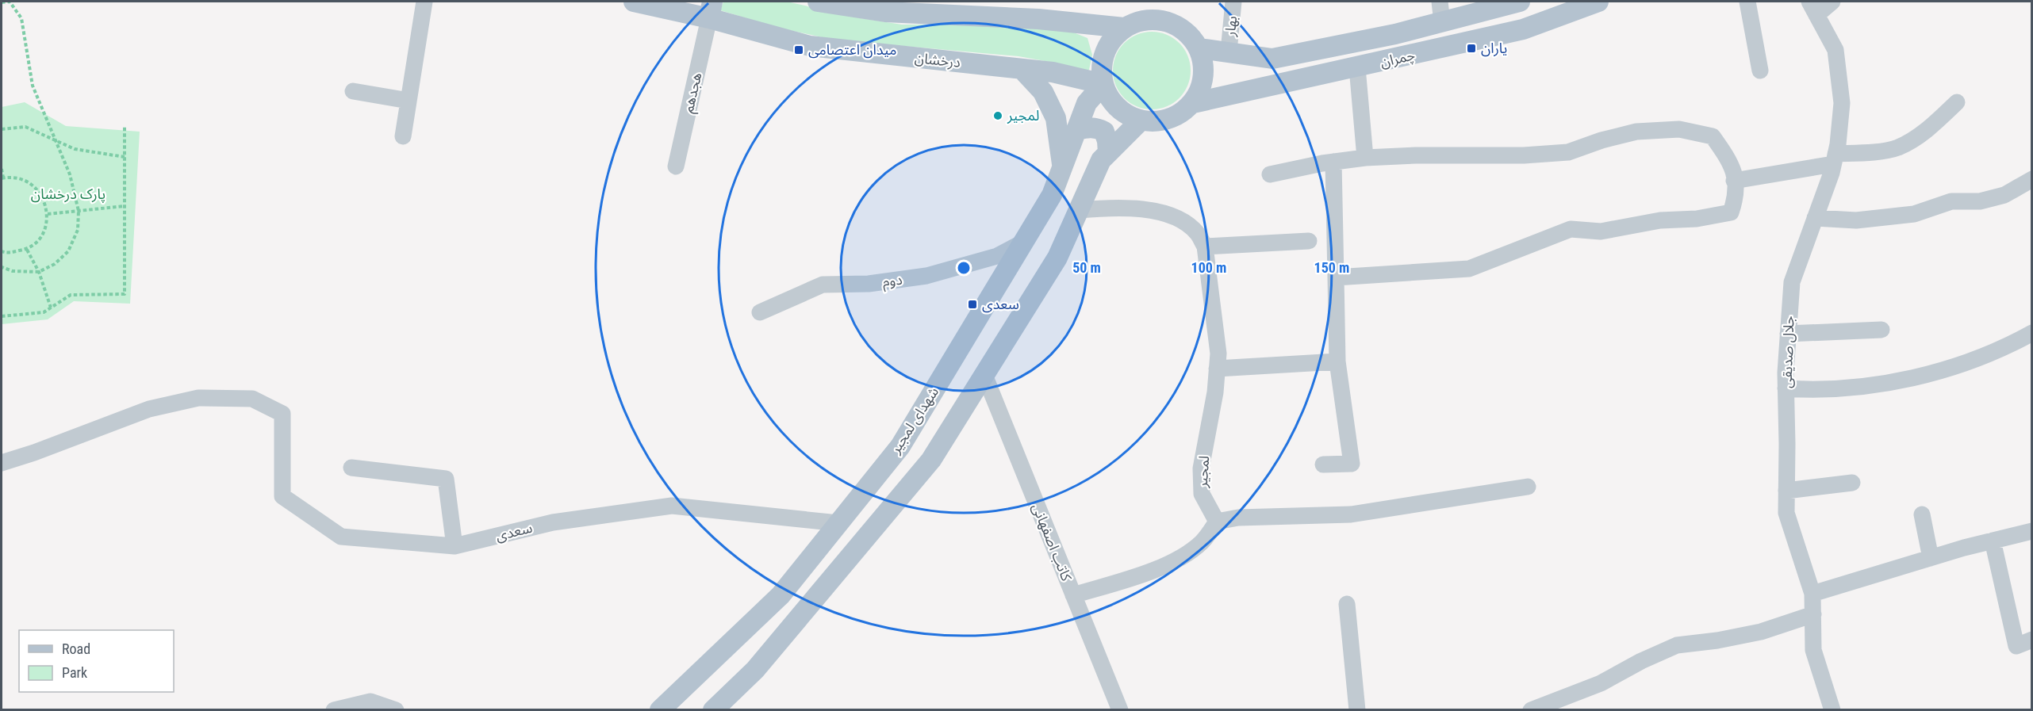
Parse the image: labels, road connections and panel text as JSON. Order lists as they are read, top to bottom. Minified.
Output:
{"streets":{"main road":["چمران","درخشان","شهدای لمجیر"],"street":["بهار","هجدهم","دوم","جلال صدیقی","لمجیر","سعدی","کاتب اصفهانی"]},"crossings":[["بهار","چمران"],["چمران","درخشان"],["چمران","شهدای لمجیر"],["درخشان","هجدهم"],["درخشان","شهدای لمجیر"],["دوم","شهدای لمجیر"],["شهدای لمجیر","سعدی"]],"parks":["پارک درخشان"],"places":{"transit":["یاران","میدان اعتصامی","سعدی"],"other":["لمجیر"]},"legend":["Road","Park"],"rings":["50 m","100 m","150 m"]}
